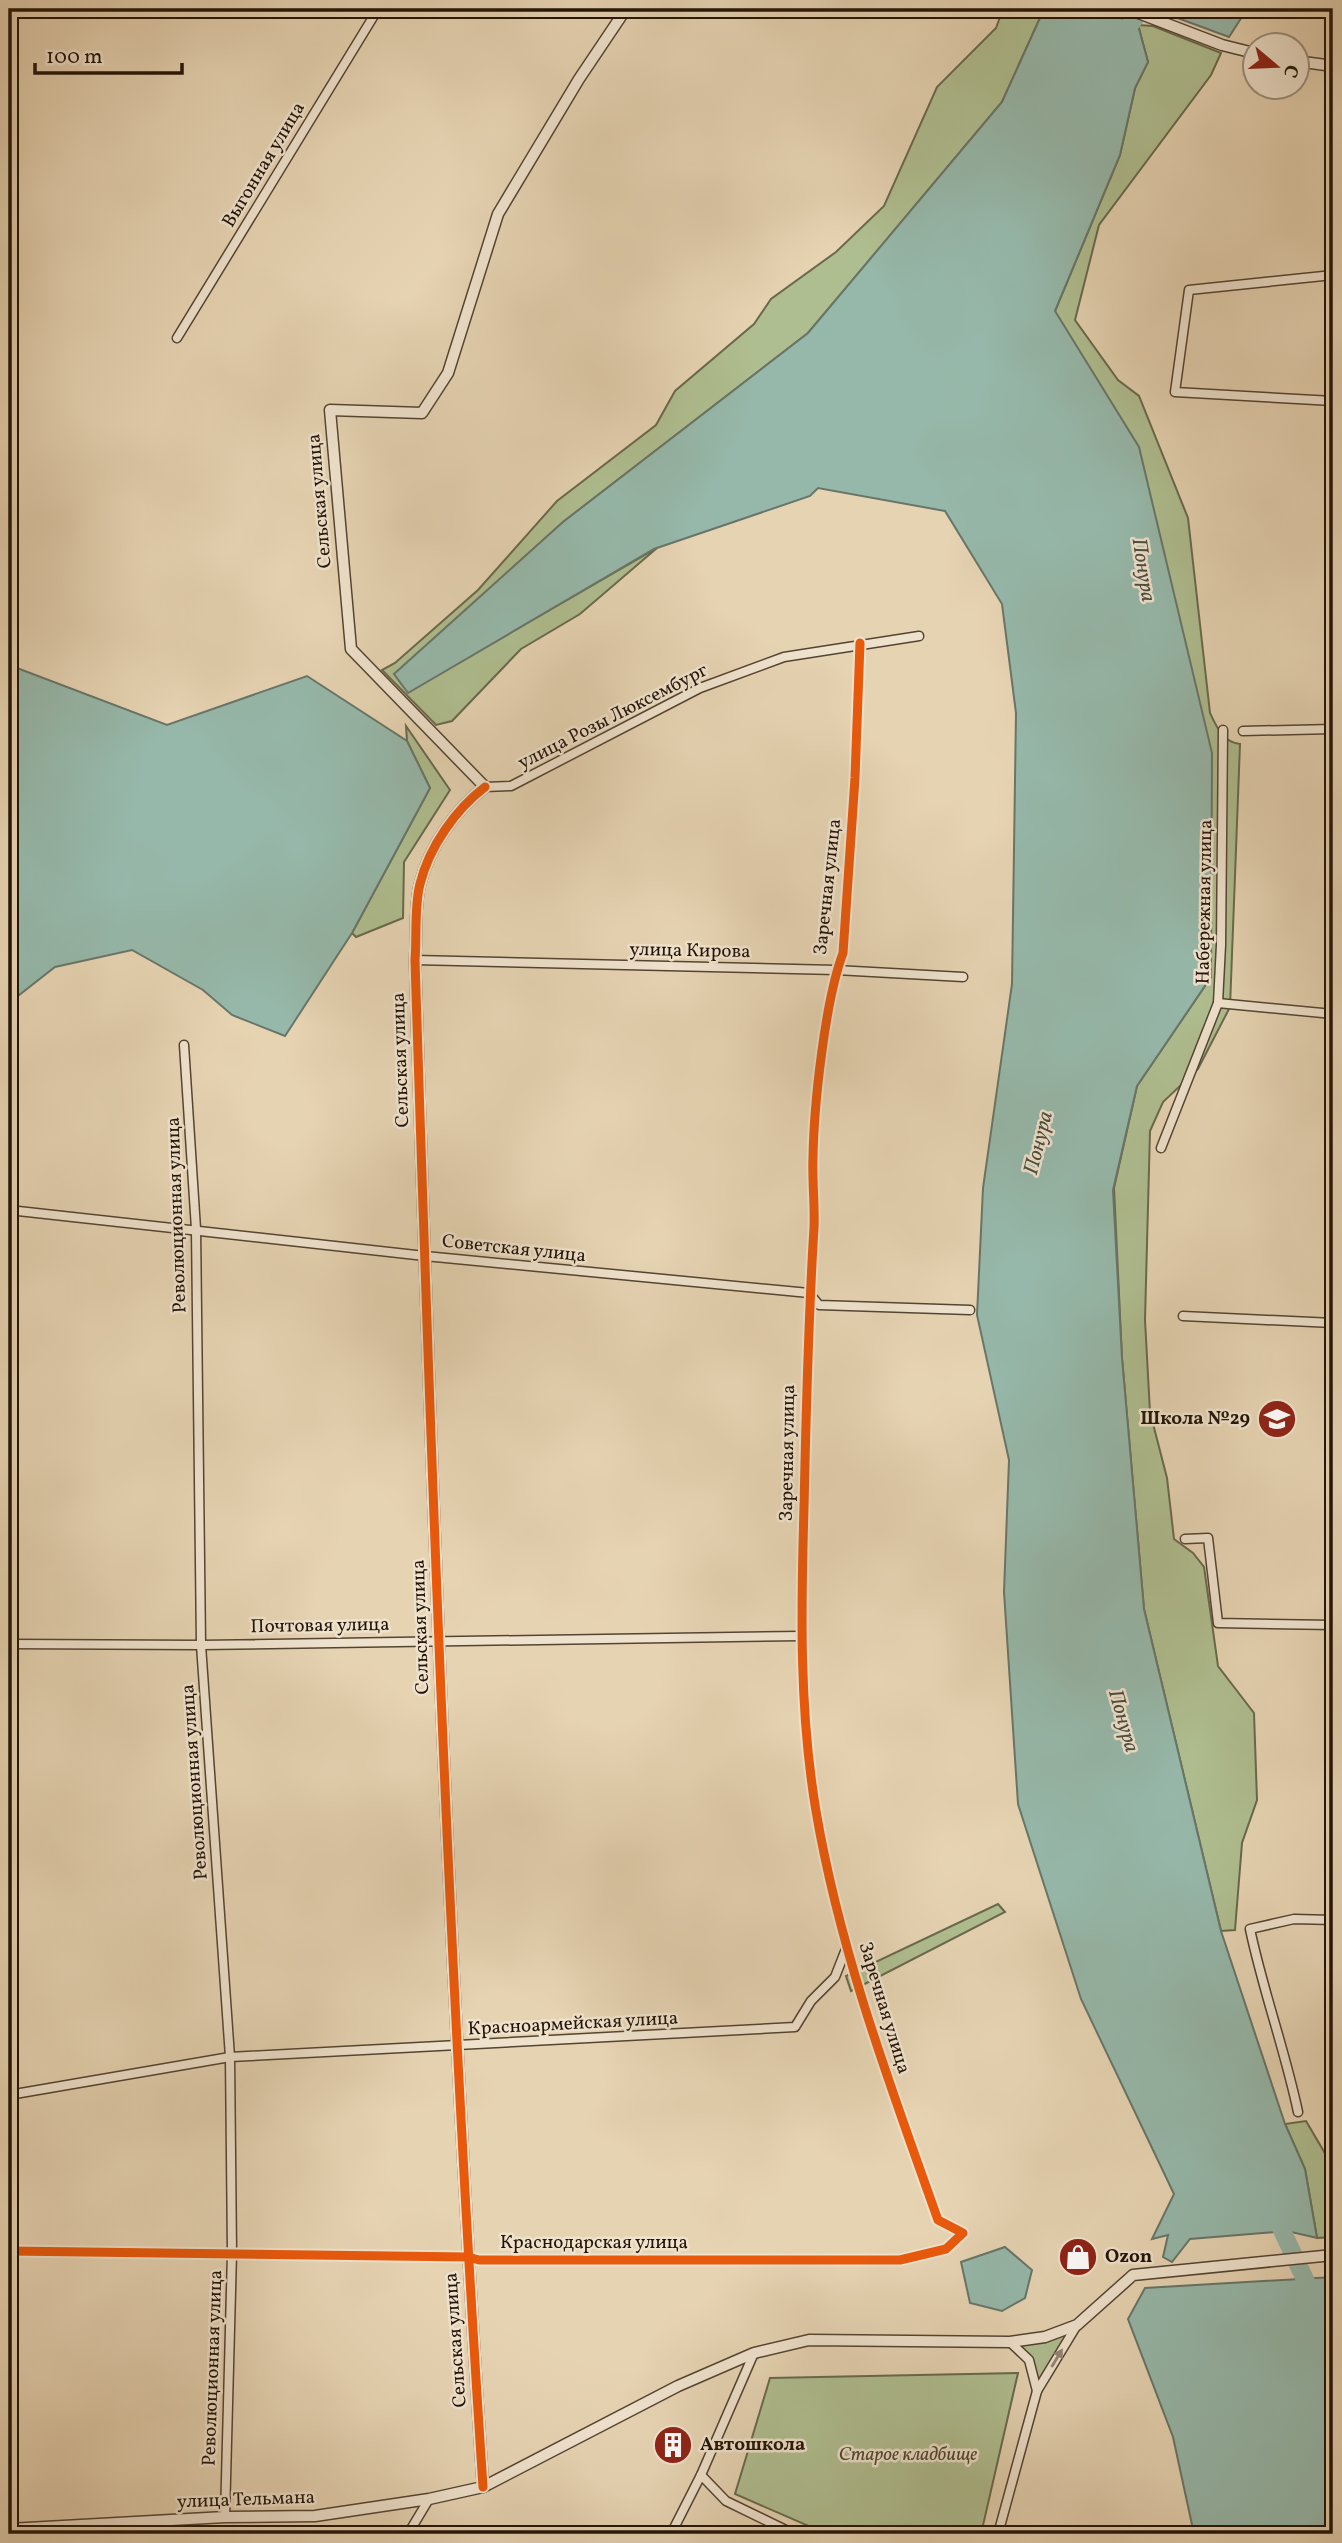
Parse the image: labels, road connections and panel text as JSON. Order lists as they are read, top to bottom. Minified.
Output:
{"streets":{"street":["Выгонная улица","Сельская улица","улица Розы Люксембург","Заречная улица","Набережная улица","улица Кирова","Революционная улица","Советская улица","Почтовая улица","Красноармейская улица","Краснодарская улица","улица Тельмана"]},"crossings":[["Сельская улица","улица Розы Люксембург"],["Сельская улица","улица Кирова"],["Сельская улица","Советская улица"],["Сельская улица","Почтовая улица"],["Сельская улица","Красноармейская улица"],["Сельская улица","Краснодарская улица"],["Сельская улица","улица Тельмана"],["улица Розы Люксембург","Заречная улица"],["Заречная улица","улица Кирова"],["Заречная улица","Советская улица"],["Заречная улица","Почтовая улица"],["Заречная улица","Красноармейская улица"],["Заречная улица","Краснодарская улица"],["Революционная улица","Советская улица"],["Революционная улица","Почтовая улица"],["Революционная улица","Красноармейская улица"],["Революционная улица","Краснодарская улица"],["Революционная улица","улица Тельмана"]],"water":["Понура"],"parks":["Старое кладбище"],"places":{"school or university":["Школа №29"],"shop":["Ozon"],"building":["Автошкола"]},"scale_bar":"100 m","north":"right"}
